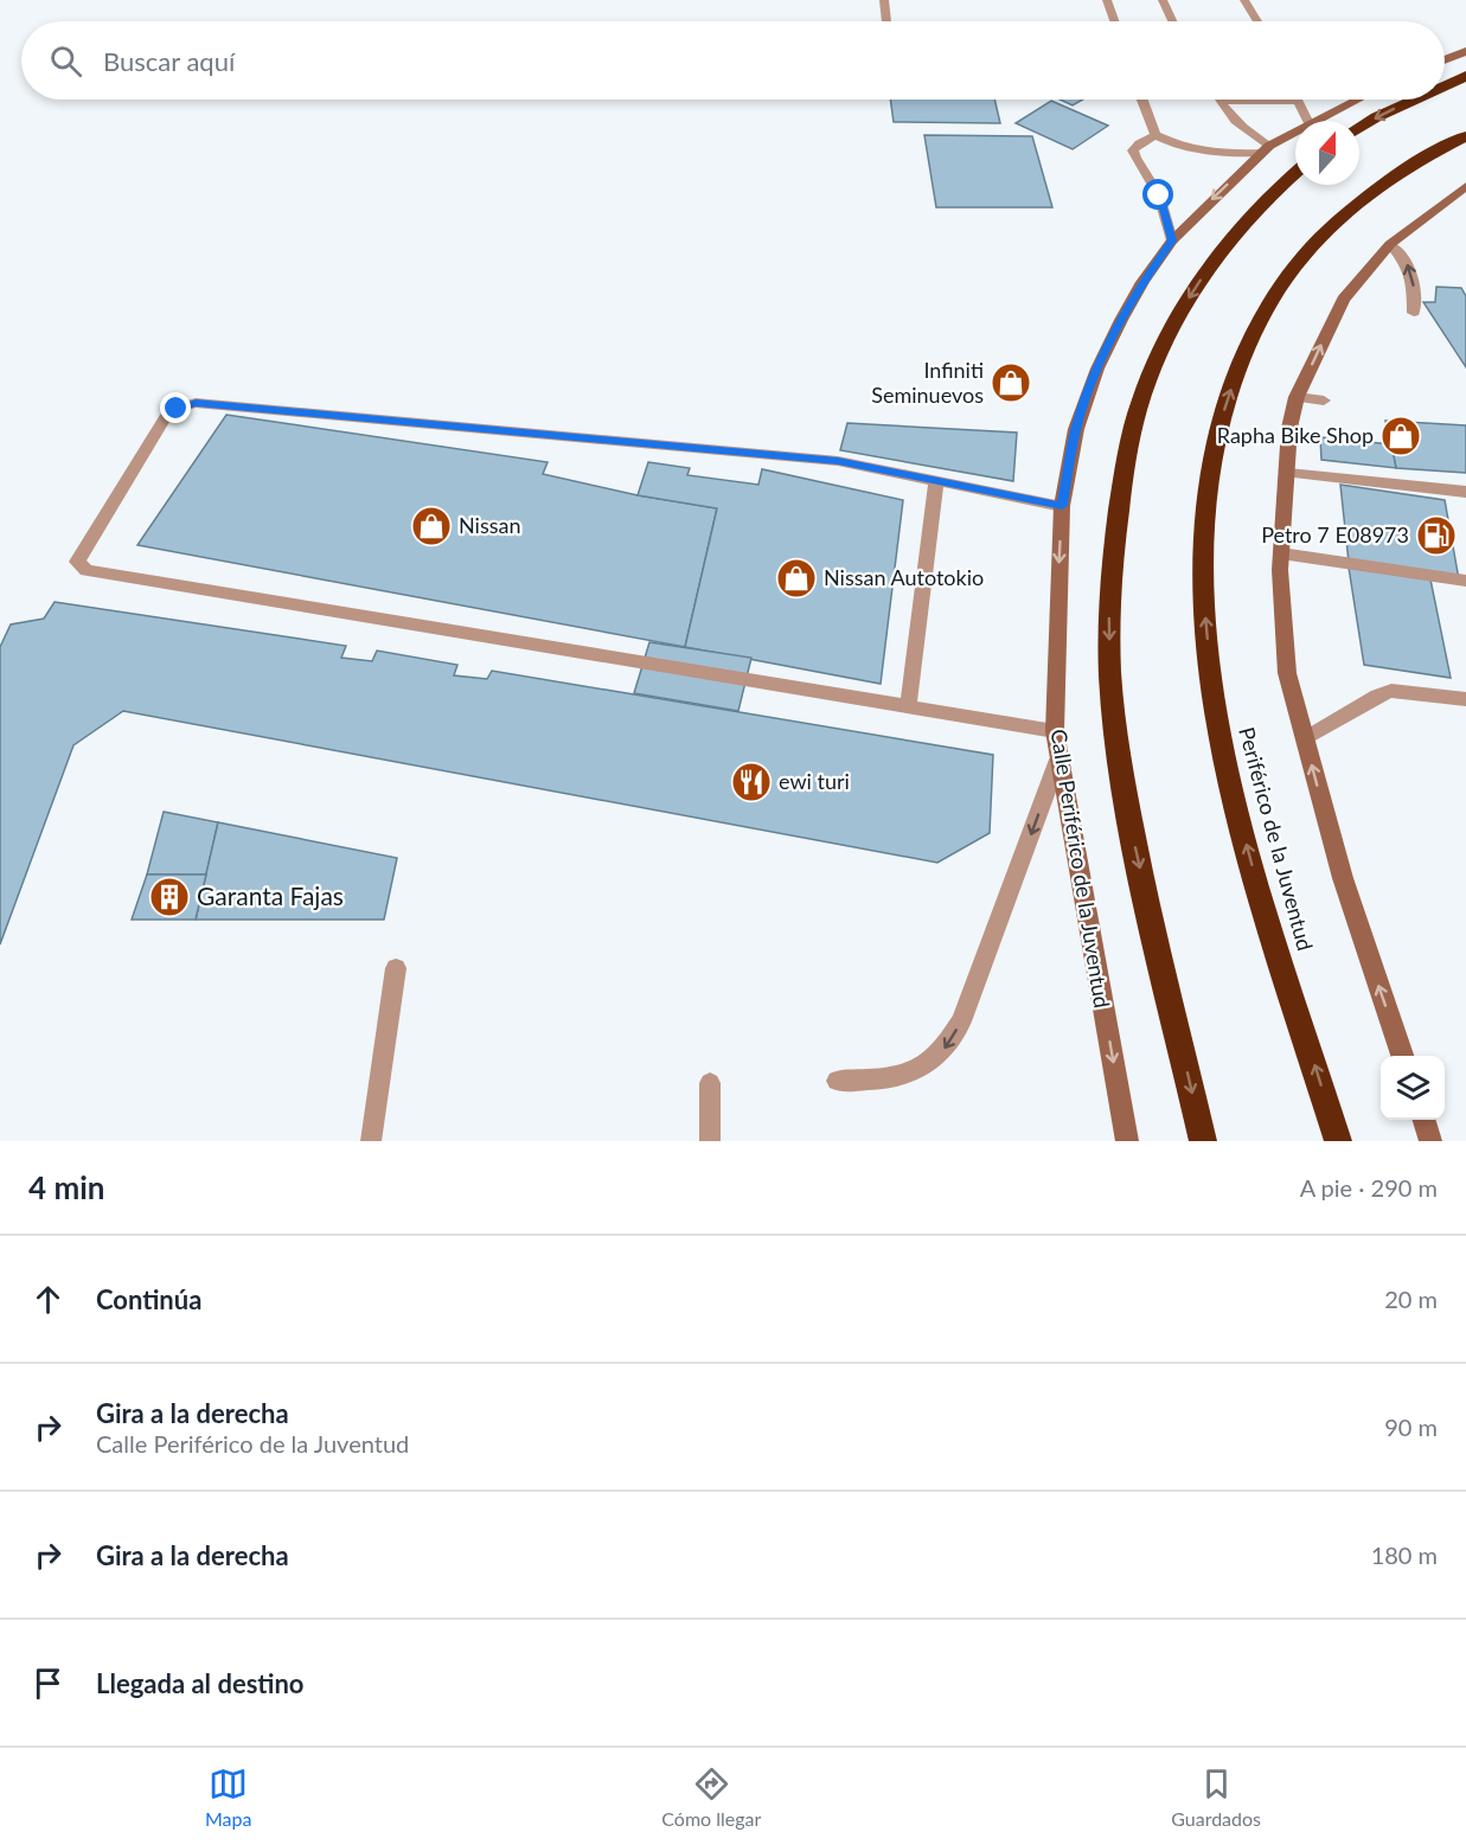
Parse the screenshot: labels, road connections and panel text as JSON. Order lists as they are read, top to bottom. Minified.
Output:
{"streets":{"highway":["Periférico de la Juventud"],"main road":["Calle Periférico de la Juventud"]},"one_way":["Calle Periférico de la Juventud"],"places":{"shop":["Infiniti Seminuevos","Rapha Bike Shop","Nissan","Nissan Autotokio"],"fuel station":["Petro 7 E08973"],"restaurant":["ewi turi"],"building":["Garanta Fajas"]},"north":"top","page":{"search":"Buscar aquí","heading":["4 min","A pie · 290 m"],"list":[["Continúa","20 m"],["Gira a la derecha","Calle Periférico de la Juventud","90 m"],["Gira a la derecha","180 m"],"Llegada al destino"],"nav":["Mapa","Cómo llegar","Guardados"]}}
